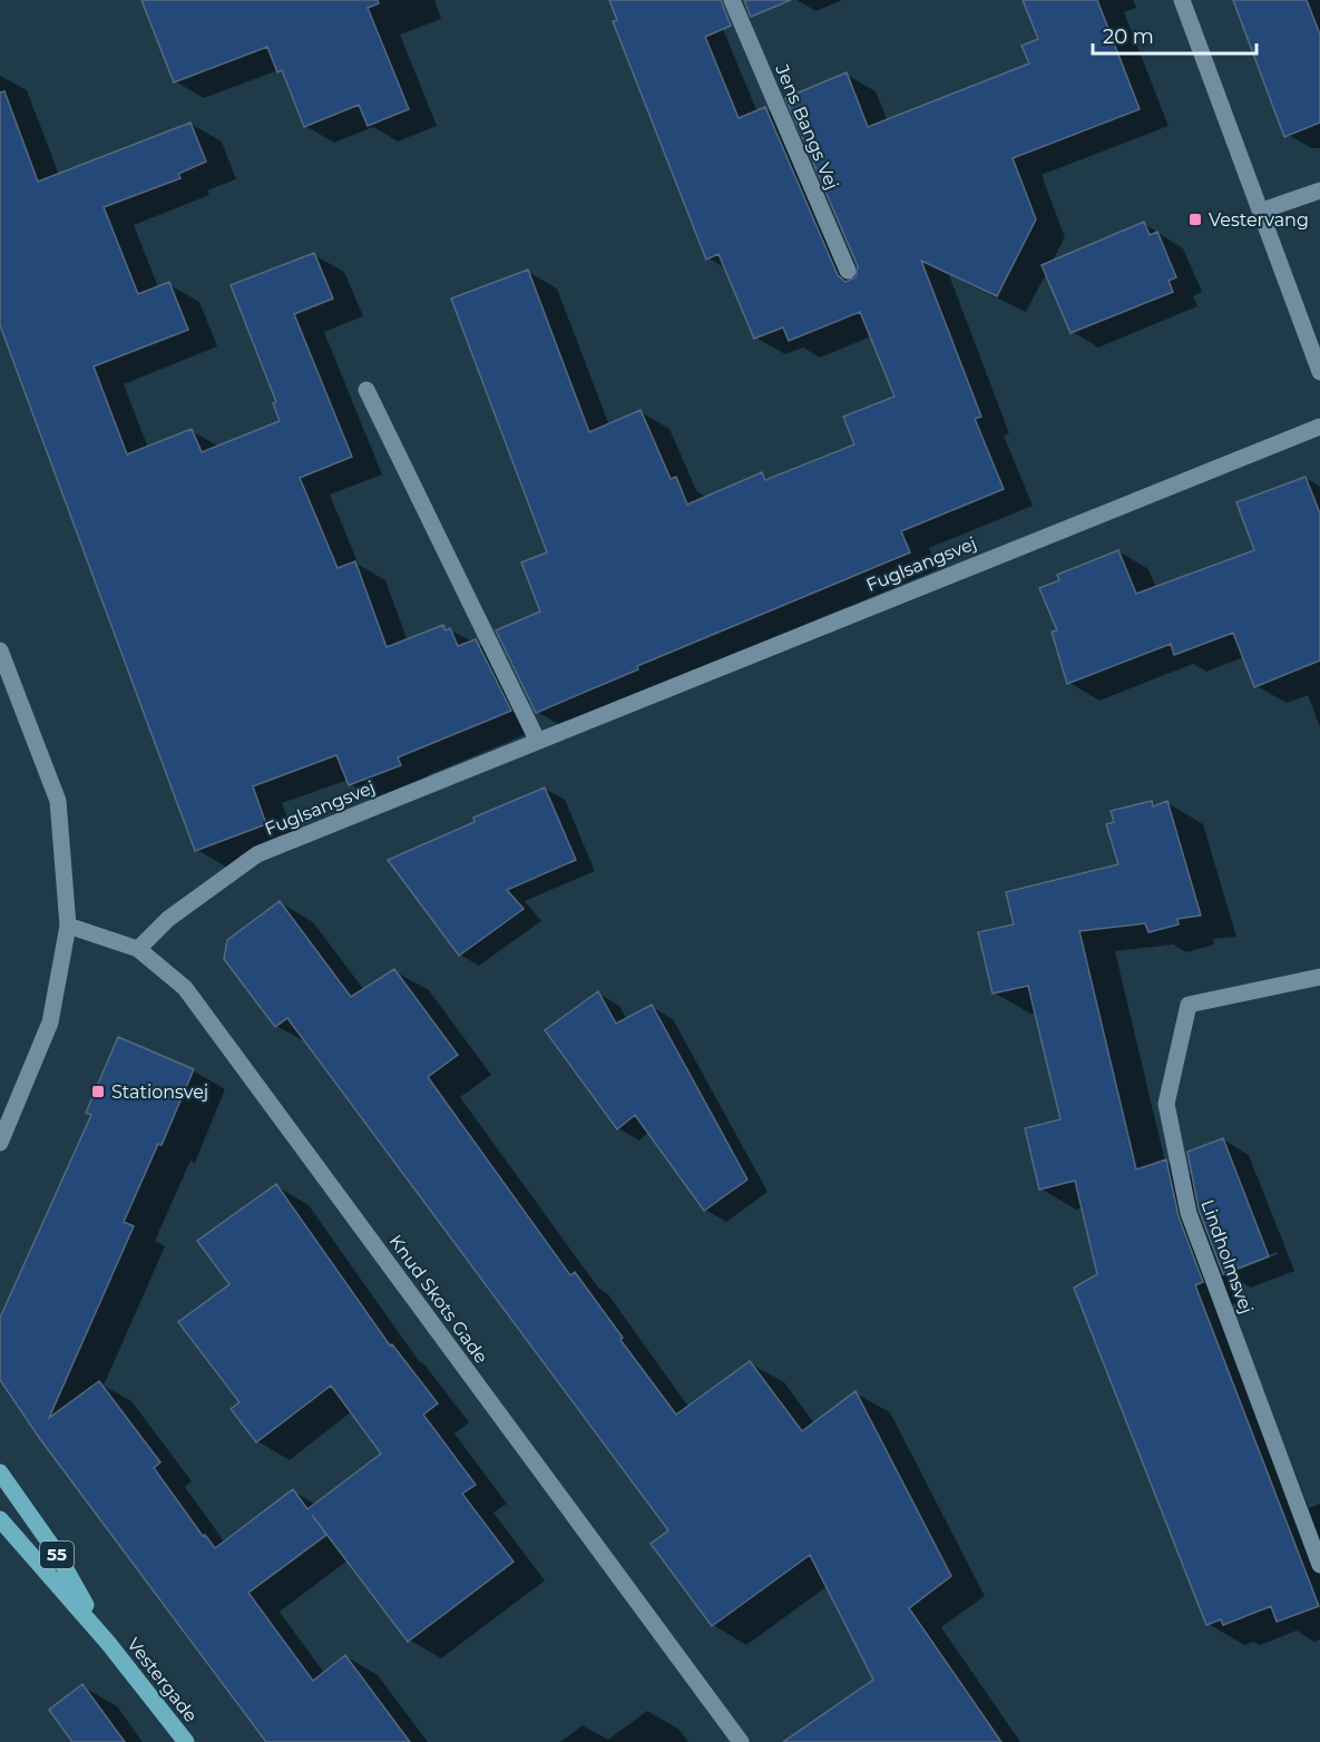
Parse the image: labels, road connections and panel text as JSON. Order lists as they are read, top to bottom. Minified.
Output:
{"streets":{"main road":["55","Vestergade"],"street":["Jens Bangs Vej","Fuglsangsvej","Lindholmsvej","Knud Skots Gade"]},"crossings":[["Fuglsangsvej","Knud Skots Gade"]],"places":{"transit":["Vestervang","Stationsvej"]},"scale_bar":"20 m"}
